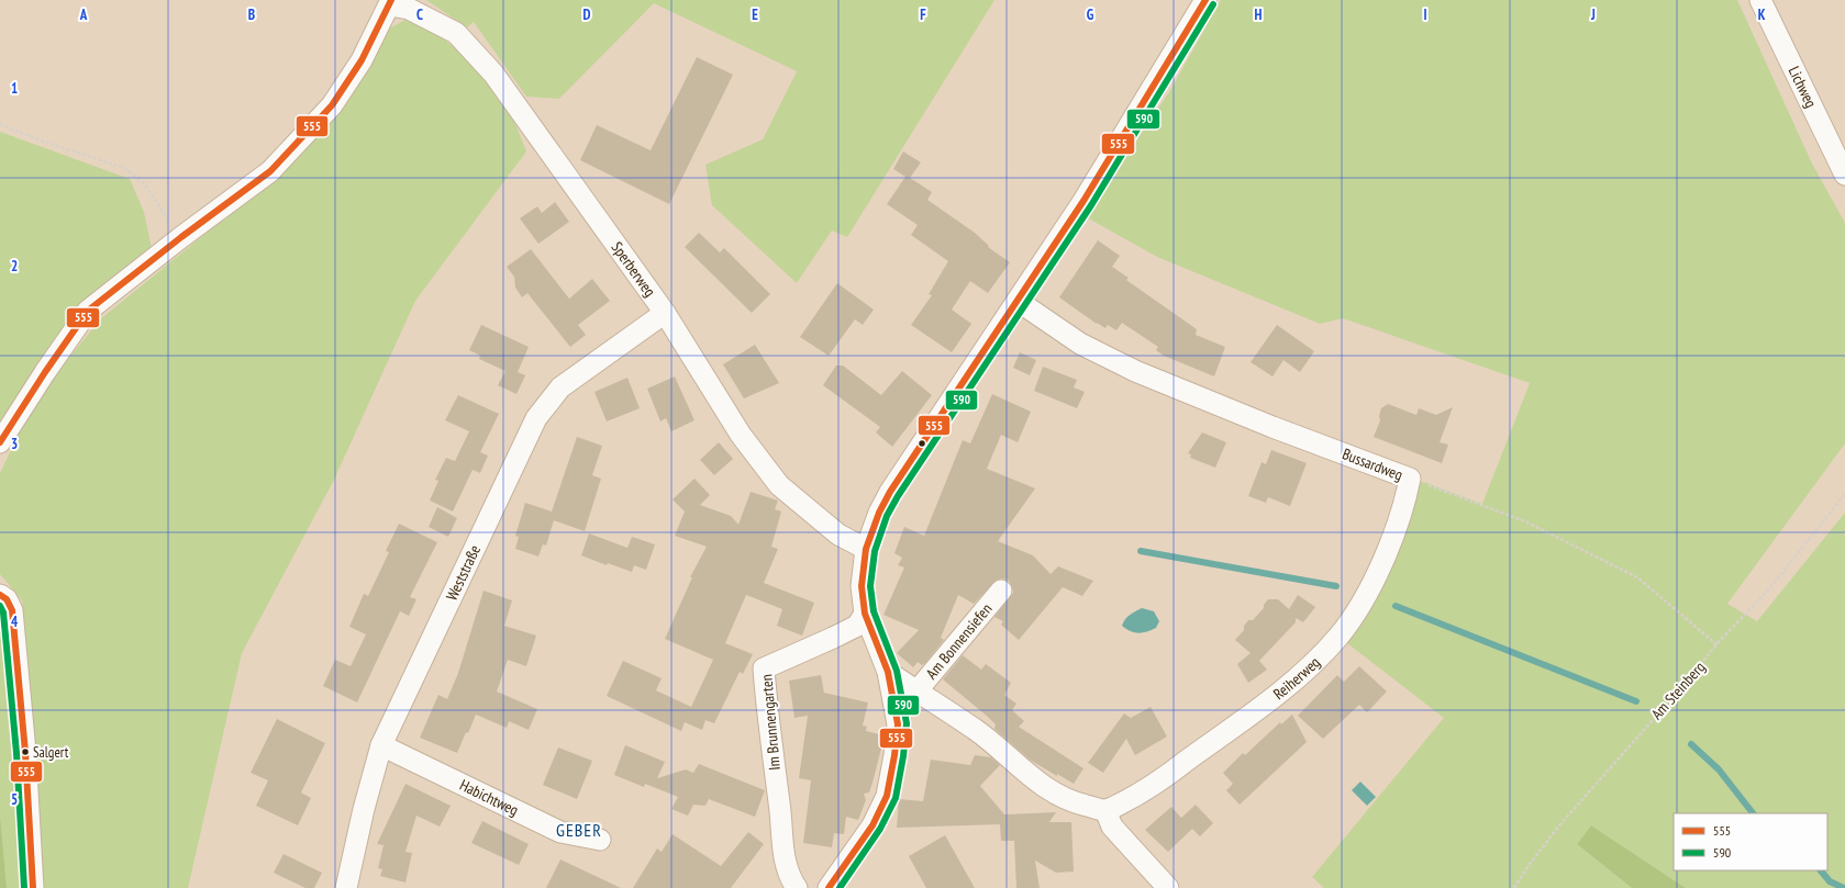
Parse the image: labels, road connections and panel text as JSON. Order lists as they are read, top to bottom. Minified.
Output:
{"streets":{"street":["Lichweg","Sperberweg","Bussardweg","Weststraße","Am Bonnensiefen","Reiherweg","Im Brunnengarten","Habichtweg"],"path":["Am Steinberg"]},"crossings":[["Sperberweg","Weststraße"],["Bussardweg","Reiherweg"],["Bussardweg","Am Steinberg"],["Weststraße","Habichtweg"]],"districts":["GEBER"],"places":["Salgert"],"lines":["transit line 555","transit line 590"],"legend":["555","590"],"grid":{"columns":["A","B","C","D","E","F","G","H","I","J","K"],"rows":["1","2","3","4","5"]}}
